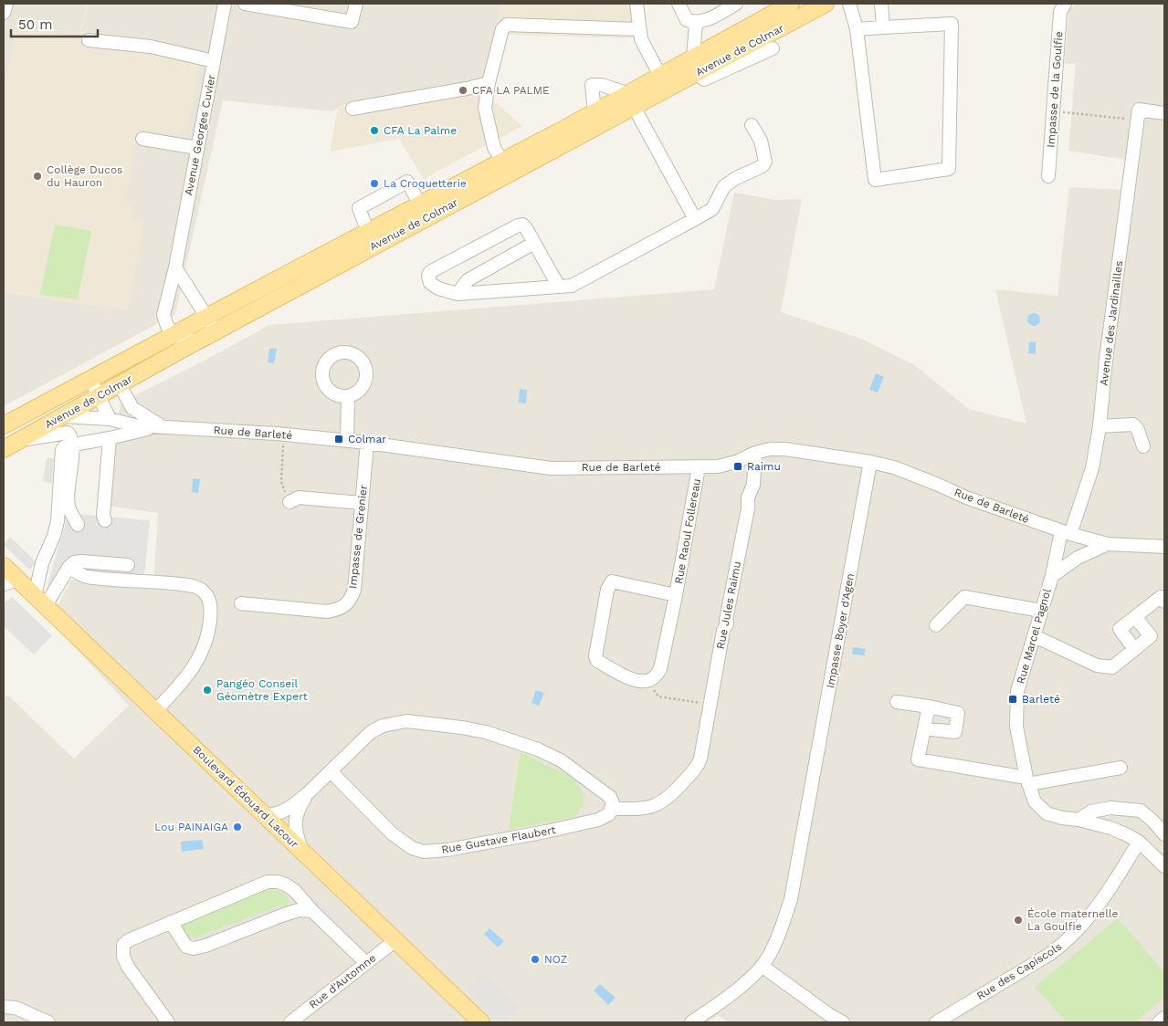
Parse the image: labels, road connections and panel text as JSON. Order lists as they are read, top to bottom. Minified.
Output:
{"streets":{"main road":["Avenue de Colmar","Boulevard Édouard Lacour"],"street":["Impasse de la Goulfie","Avenue Georges Cuvier","Avenue des Jardinailles","Rue de Barleté","Rue Raoul Follereau","Impasse de Grenier","Rue Jules Raimu","Impasse Boyer d'Agen","Rue Marcel Pagnol","Rue Gustave Flaubert","Rue des Capiscols","Rue d'Automne"]},"crossings":[["Avenue de Colmar","Avenue Georges Cuvier"],["Avenue de Colmar","Rue de Barleté"],["Avenue des Jardinailles","Rue de Barleté"],["Avenue des Jardinailles","Rue Marcel Pagnol"],["Rue de Barleté","Rue Raoul Follereau"],["Rue de Barleté","Impasse de Grenier"],["Rue de Barleté","Rue Jules Raimu"],["Rue de Barleté","Impasse Boyer d'Agen"],["Rue de Barleté","Rue Marcel Pagnol"],["Rue Jules Raimu","Rue Gustave Flaubert"],["Rue Marcel Pagnol","Rue des Capiscols"],["Boulevard Édouard Lacour","Rue d'Automne"]],"places":{"other":["CFA LA PALME","CFA La Palme","Collège Ducos du Hauron","La Croquetterie","Pangéo Conseil Géomètre Expert","Lou PAINAIGA","École maternelle La Goulfie","NOZ"],"transit":["Colmar","Raimu","Barleté"]},"scale_bar":"50 m"}
